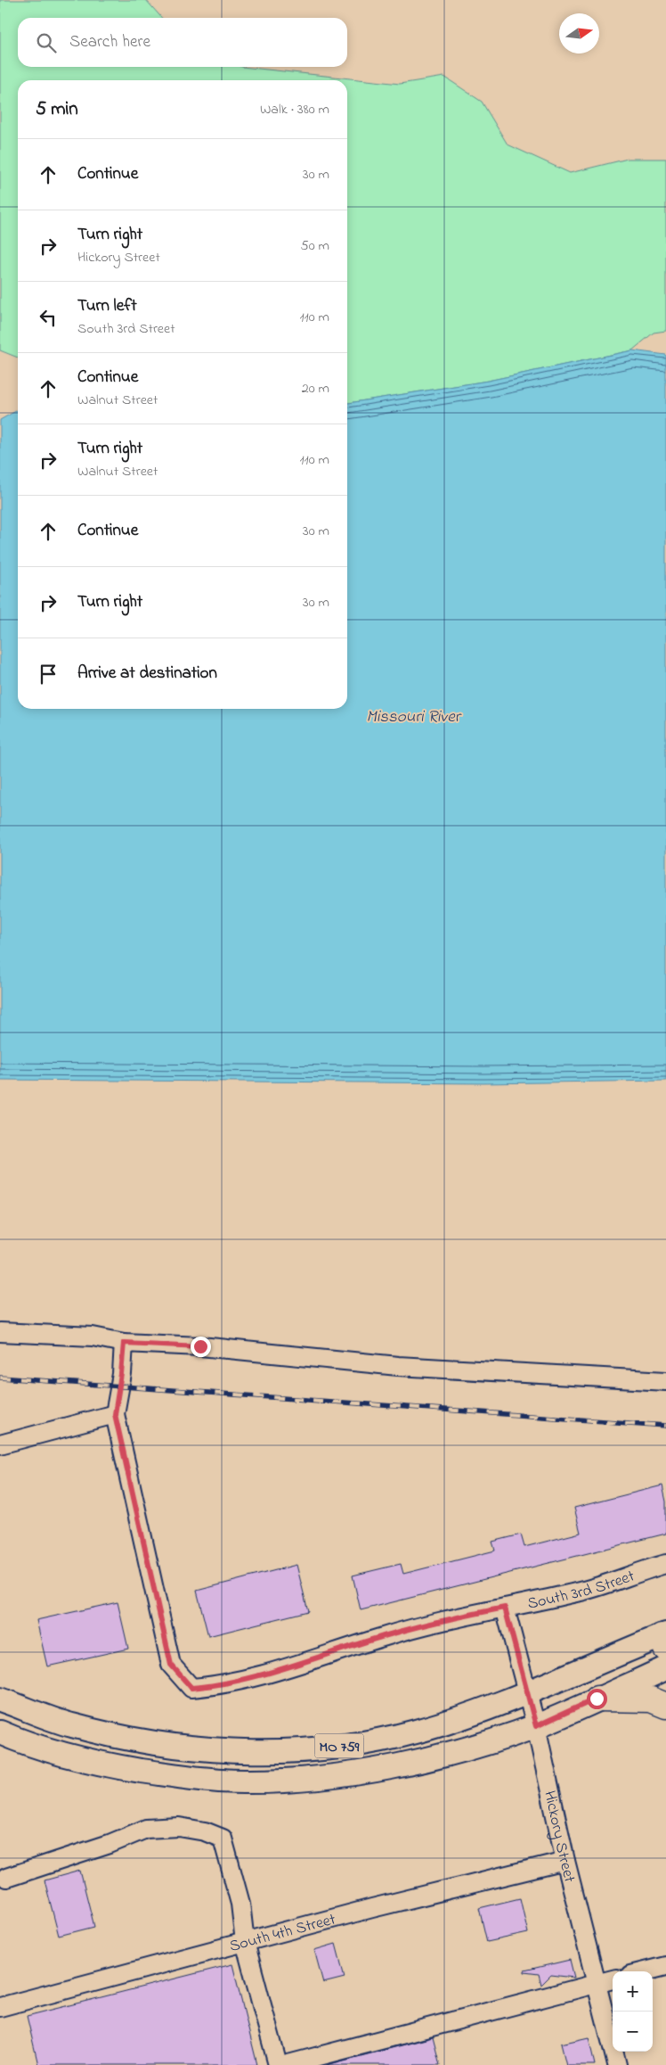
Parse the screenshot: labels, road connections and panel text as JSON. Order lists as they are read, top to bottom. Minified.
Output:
{"streets":{"main road":["MO 759"],"street":["South 3rd Street","Hickory Street","South 4th Street"]},"crossings":[["South 3rd Street","Hickory Street"],["MO 759","Hickory Street"],["Hickory Street","South 4th Street"]],"water":["Missouri River"],"north":"right","page":{"search":"Search here","heading":["5 min","Walk · 380 m"],"list":[["Continue","30 m"],["Turn right","Hickory Street","50 m"],["Turn left","South 3rd Street","110 m"],["Continue","Walnut Street","20 m"],["Turn right","Walnut Street","110 m"],["Continue","30 m"],["Turn right","30 m"],"Arrive at destination"],"map_buttons":["+","−"]}}
